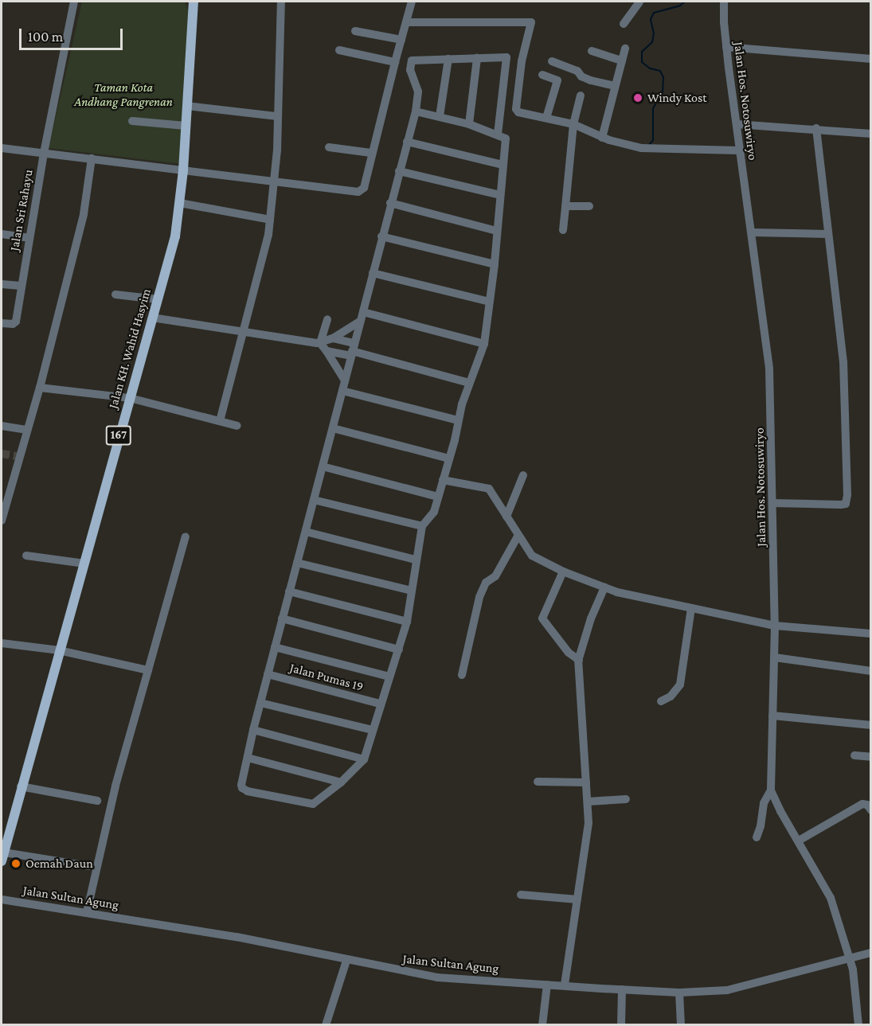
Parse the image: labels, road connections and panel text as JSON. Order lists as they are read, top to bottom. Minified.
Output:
{"streets":{"main road":["Jalan KH. Wahid Hasyim","167"],"street":["Jalan Hos. Notosuwiryo","Jalan Sri Rahayu","Jalan Pumas 19","Jalan Sultan Agung"]},"crossings":[["Jalan Hos. Notosuwiryo","Jalan Sultan Agung"]],"parks":["Taman Kota Andhang Pangrenan"],"places":["Windy Kost","Oemah Daun"],"scale_bar":"100 m"}
